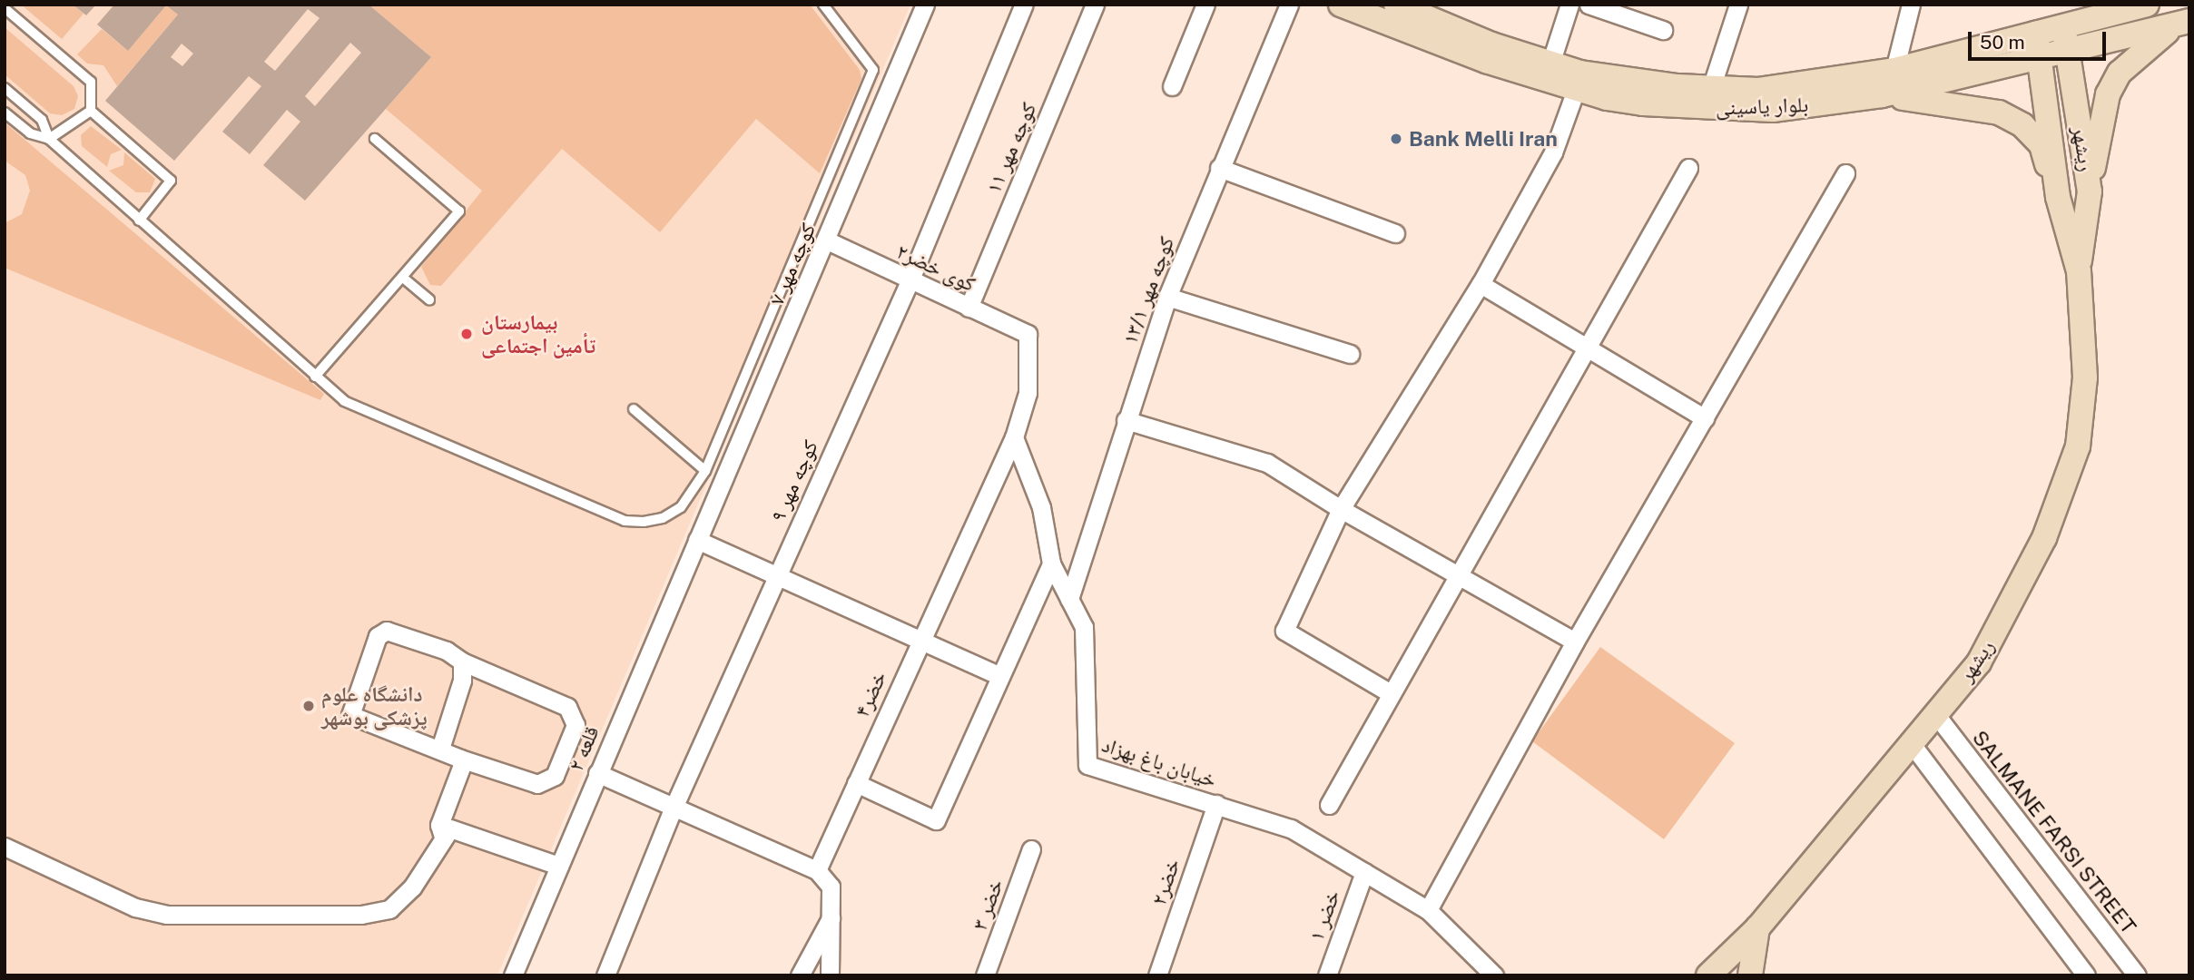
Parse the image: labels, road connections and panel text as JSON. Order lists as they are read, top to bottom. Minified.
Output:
{"streets":{"main road":["بلوار یاسینی","ریشهر"],"street":["کوچه مهر ۱۱","کوچه مهر ۷","کوی خضر۲","کوچه مهر ۱۳/۱","کوچه مهر ۹","خضر۴","قلعه ۲","خیابان باغ بهزاد","SALMANE FARSI STREET","خضر۲","خضر ۳","خضر ۱"]},"crossings":[["بلوار یاسینی","ریشهر"],["کوچه مهر ۱۱","کوی خضر۲"],["ریشهر","SALMANE FARSI STREET"],["کوچه مهر ۷","کوی خضر۲"],["کوچه مهر ۷","قلعه ۲"],["کوی خضر۲","کوچه مهر ۹"],["کوی خضر۲","خضر۴"],["کوی خضر۲","خیابان باغ بهزاد"],["کوچه مهر ۱۳/۱","خیابان باغ بهزاد"],["خضر۴","خیابان باغ بهزاد"],["خیابان باغ بهزاد","خضر۲"],["خیابان باغ بهزاد","خضر ۱"]],"places":["Bank Melli Iran","بیمارستان تأمین اجتماعی","دانشگاه علوم پزشکی بوشهر"],"scale_bar":"50 m"}
